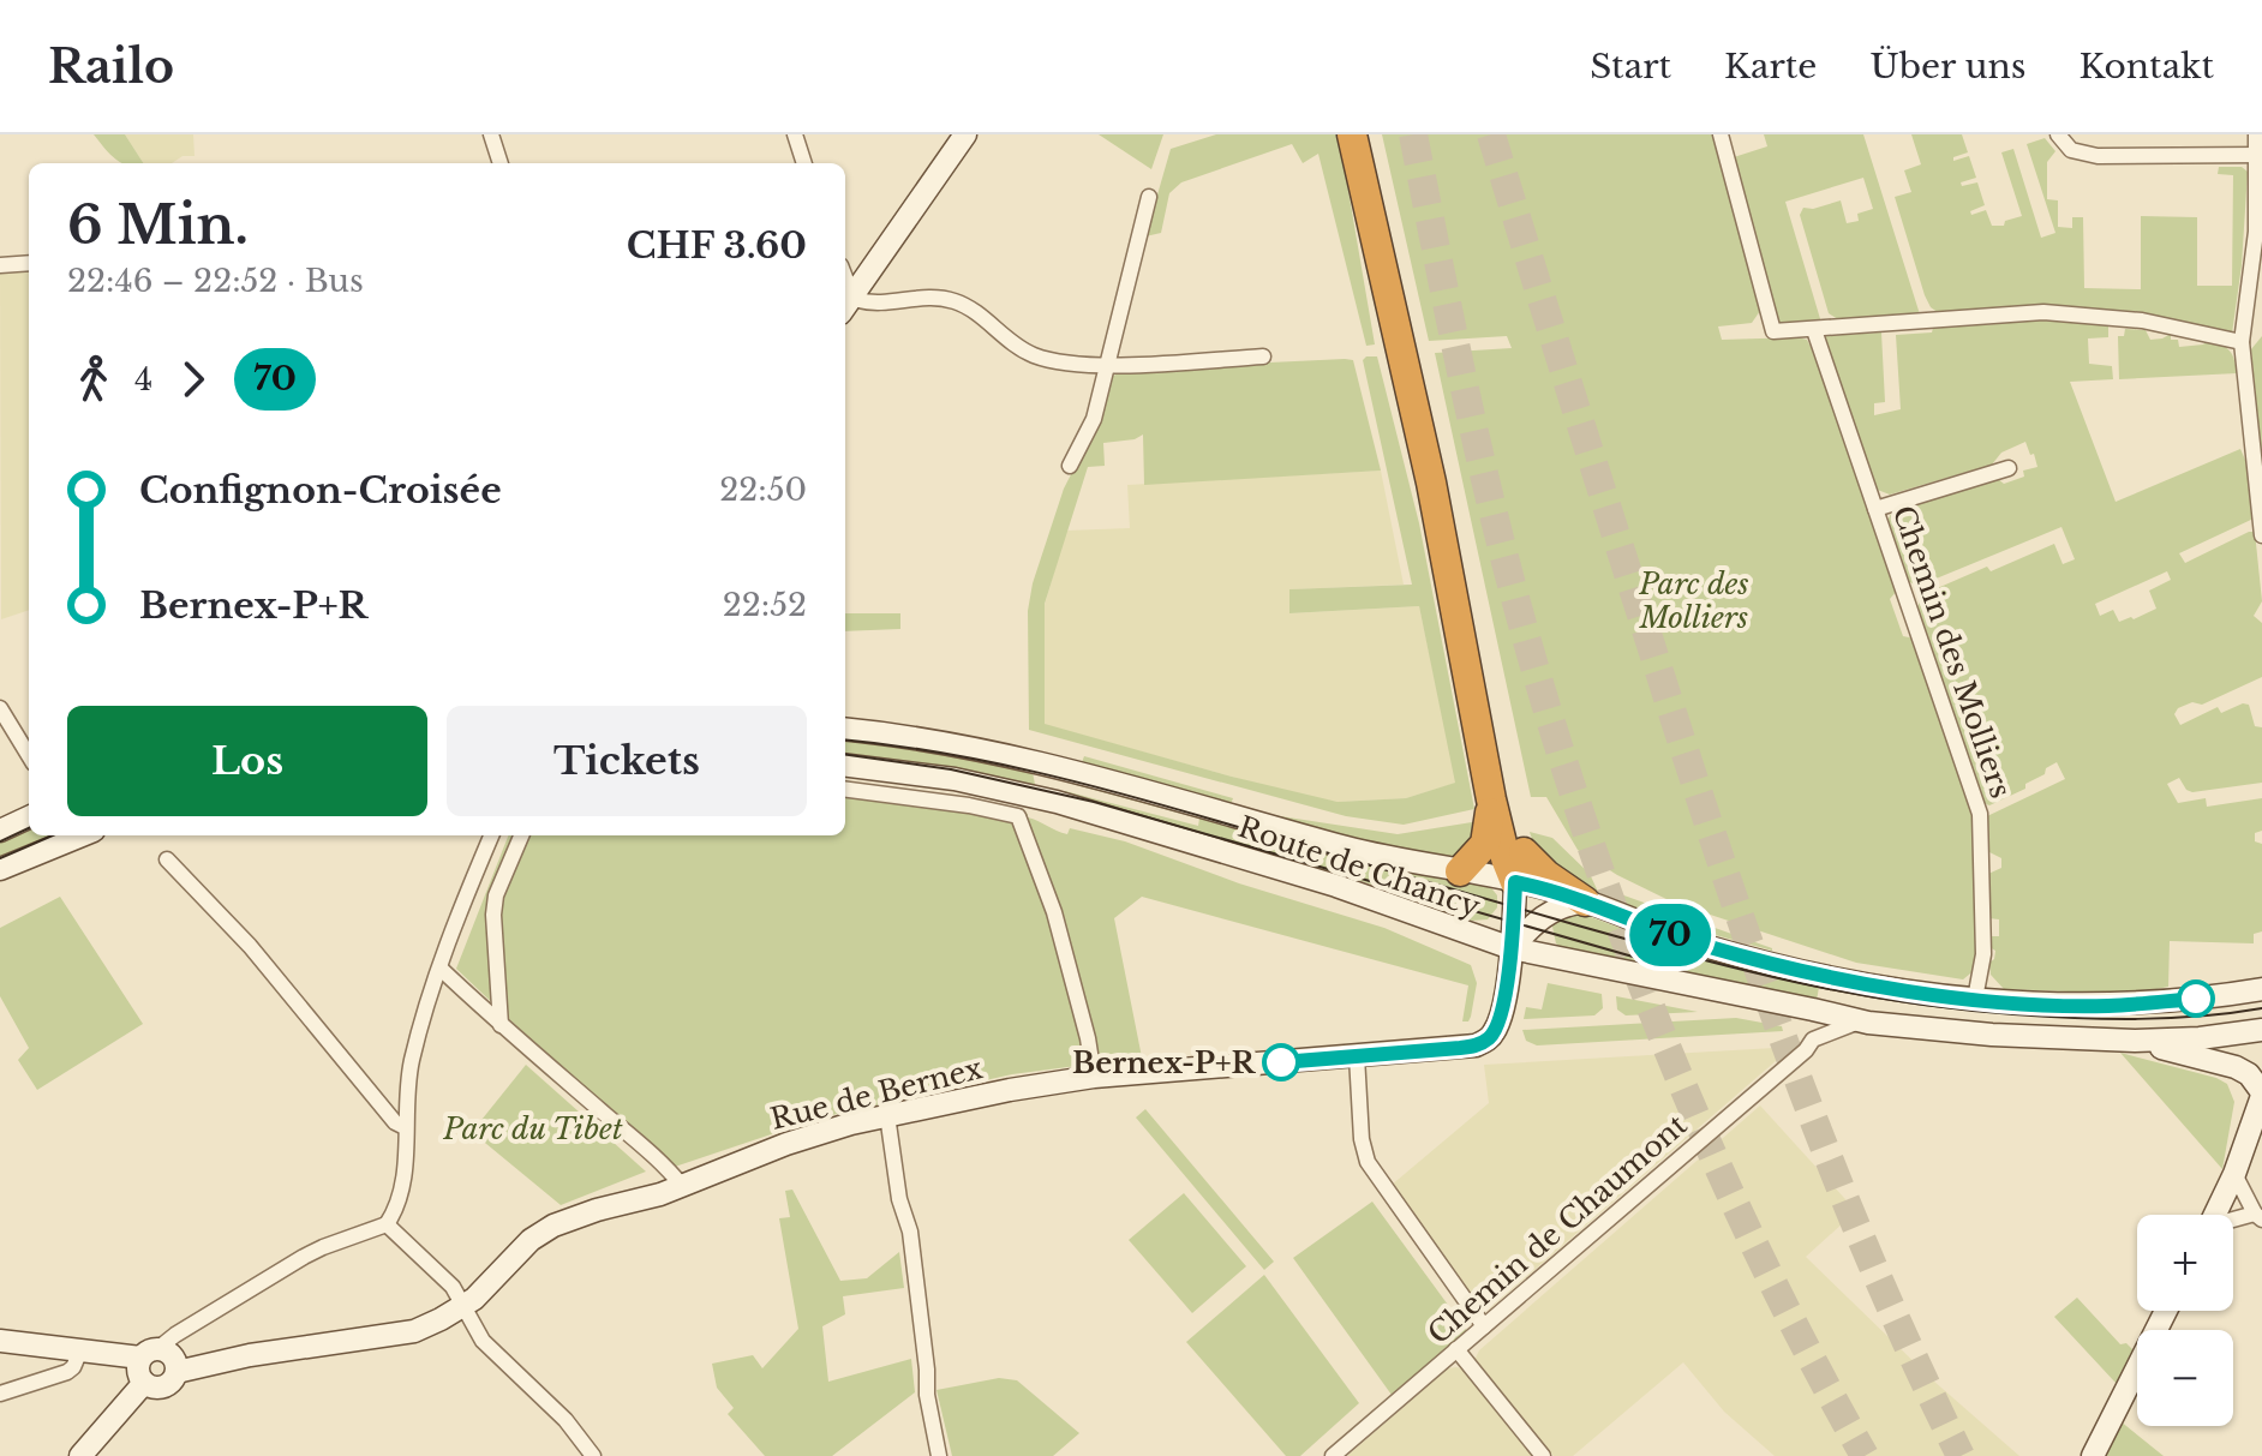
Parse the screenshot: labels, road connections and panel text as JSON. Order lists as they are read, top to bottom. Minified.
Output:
{"streets":{"main road":["Route de Chancy","Rue de Bernex"],"street":["Chemin des Molliers","Chemin de Chaumont"]},"crossings":[["Chemin des Molliers","Route de Chancy"],["Route de Chancy","Rue de Bernex"],["Route de Chancy","Chemin de Chaumont"]],"parks":["Parc des Molliers","Parc du Tibet"],"places":["Bernex-P+R"],"lines":["bus line 70"],"page":{"header":"Railo","nav":["Start","Karte","Über uns","Kontakt"],"on_map":"70","heading":["6 Min.","22:46 – 22:52 · Bus","CHF 3.60"],"legs":["4","70"],"list":[{"name":"Confignon-Croisée","value":"22:50"},{"name":"Bernex-P+R","value":"22:52"}],"buttons":["Los","Tickets"],"map_buttons":["+","−"]}}
